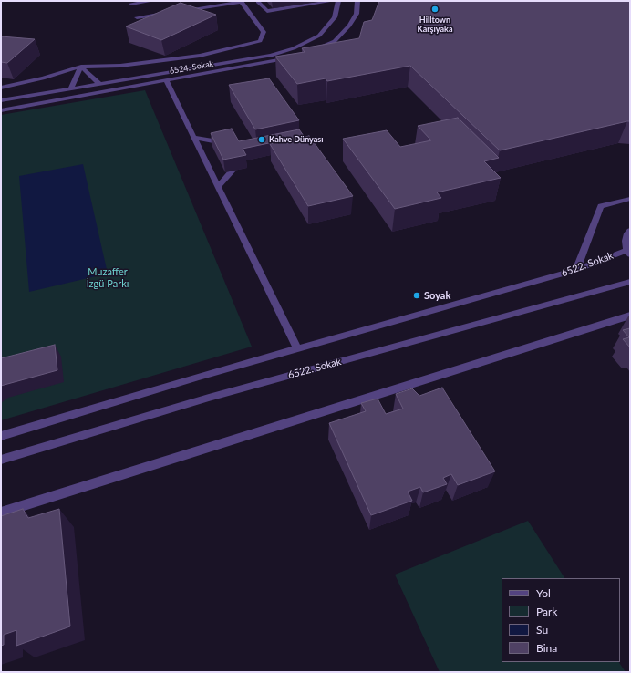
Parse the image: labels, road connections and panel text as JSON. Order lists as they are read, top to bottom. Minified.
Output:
{"streets":{"street":["6524. Sokak","6522. Sokak"]},"parks":["Muzaffer İzgü Parkı"],"places":["Hilltown Karşıyaka","Kahve Dünyası","Soyak"],"legend":["Yol","Park","Su","Bina"]}
